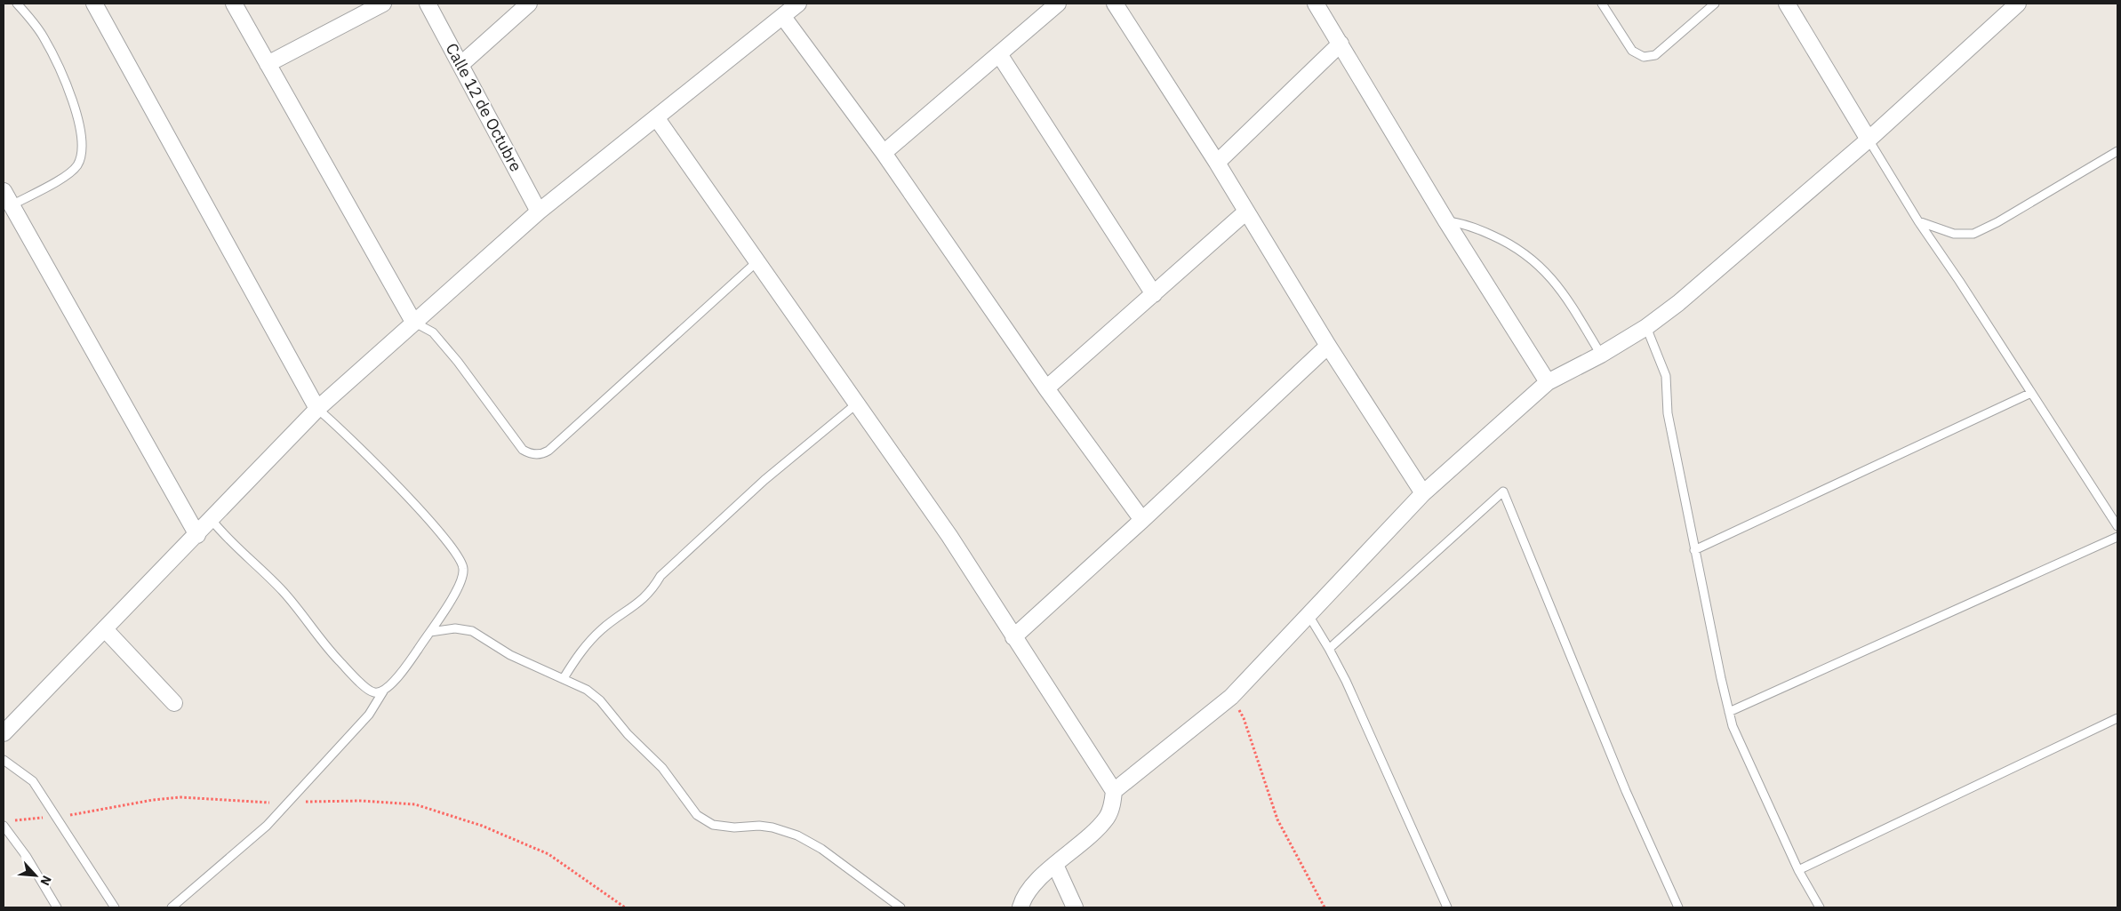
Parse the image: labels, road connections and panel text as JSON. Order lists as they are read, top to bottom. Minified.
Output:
{"streets":{"street":["Calle 12 de Octubre"]},"north":"bottom right"}
